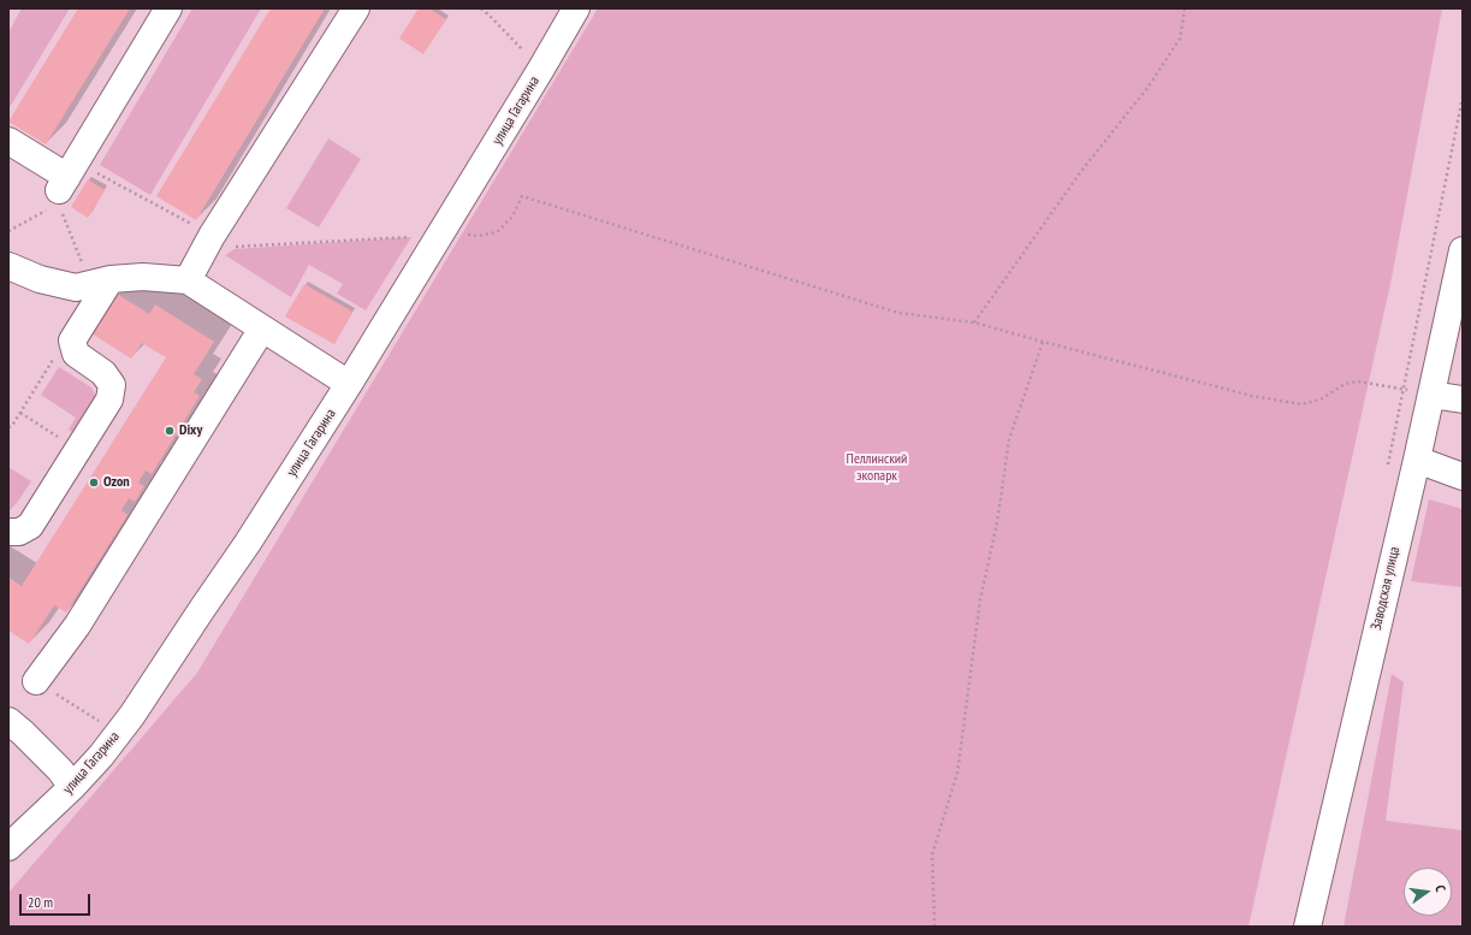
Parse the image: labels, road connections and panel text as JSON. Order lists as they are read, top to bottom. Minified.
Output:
{"streets":{"street":["улица Гагарина","Заводская улица"]},"parks":["Пеллинский экопарк"],"places":["Dixy","Ozon"],"scale_bar":"20 m","north":"right"}
